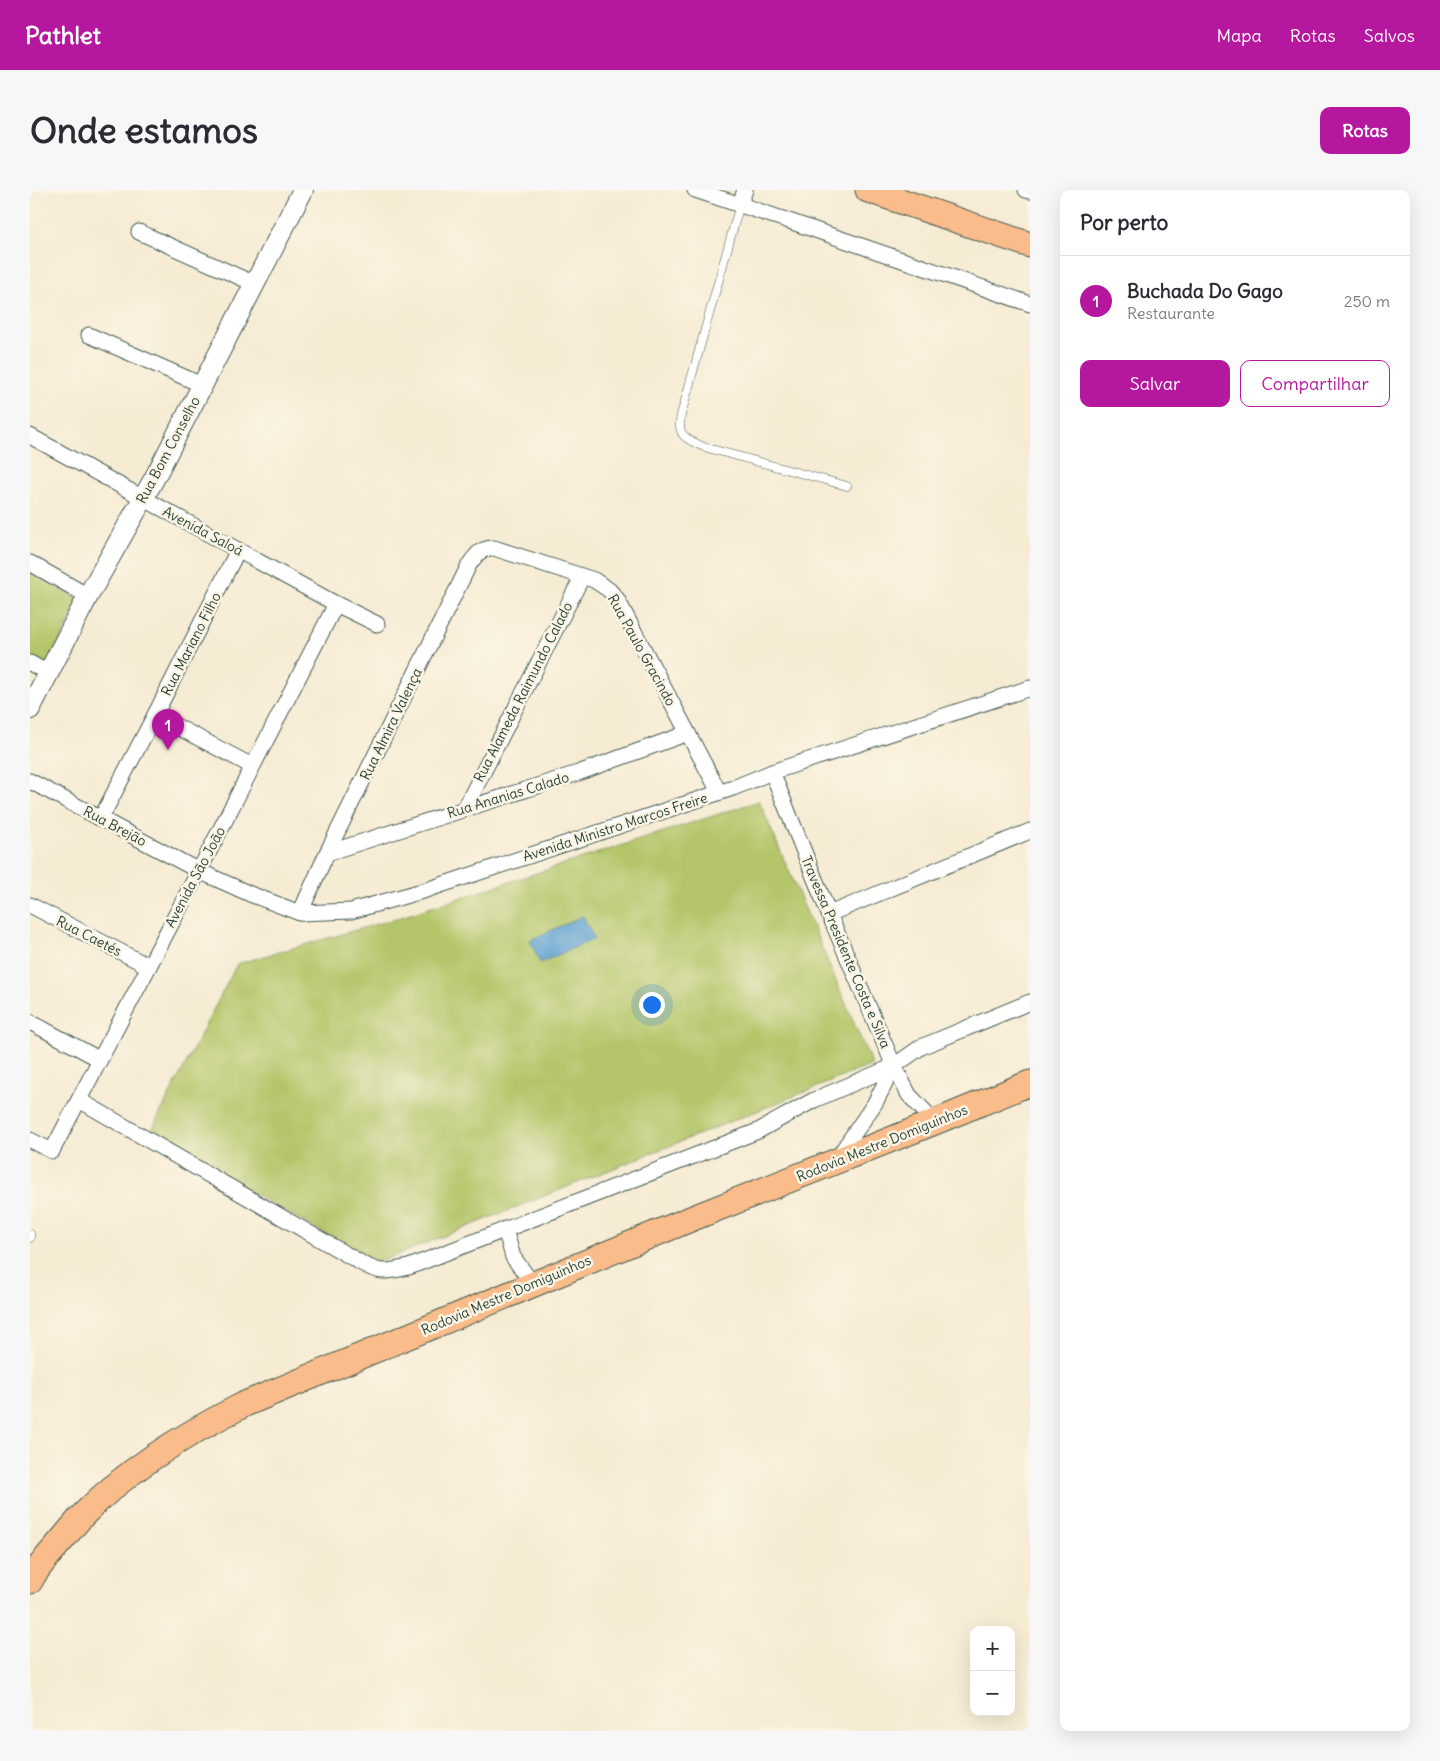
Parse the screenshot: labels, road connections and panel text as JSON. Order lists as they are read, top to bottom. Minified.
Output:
{"streets":{"main road":["Rodovia Mestre Domiguinhos"],"street":["Rua Bom Conselho","Avenida Saloá","Rua Mariano Filho","Rua Paulo Gracindo","Rua Alameda Raimundo Calado","Rua Almira Valença","Rua Ananias Calado","Rua Brejão","Avenida Ministro Marcos Freire","Avenida São João","Rua Caetés","Travessa Presidente Costa e Silva"]},"crossings":[["Rua Bom Conselho","Avenida Saloá"],["Avenida Saloá","Rua Mariano Filho"],["Avenida Saloá","Avenida São João"],["Rua Mariano Filho","Rua Brejão"],["Rua Paulo Gracindo","Rua Alameda Raimundo Calado"],["Rua Paulo Gracindo","Rua Almira Valença"],["Rua Paulo Gracindo","Rua Ananias Calado"],["Rua Paulo Gracindo","Avenida Ministro Marcos Freire"],["Rua Alameda Raimundo Calado","Rua Ananias Calado"],["Rua Almira Valença","Rua Ananias Calado"],["Rua Almira Valença","Avenida Ministro Marcos Freire"],["Rua Brejão","Avenida Ministro Marcos Freire"],["Rua Brejão","Avenida São João"],["Avenida Ministro Marcos Freire","Avenida São João"],["Avenida Ministro Marcos Freire","Travessa Presidente Costa e Silva"],["Avenida São João","Rua Caetés"],["Travessa Presidente Costa e Silva","Rodovia Mestre Domiguinhos"]],"page":{"header":"Pathlet","nav":["Mapa","Rotas","Salvos"],"buttons":["Rotas",["Salvar","Compartilhar"]],"title":"Onde estamos","heading":"Por perto","list":[{"mark":"1","name":"Buchada Do Gago","note":"Restaurante","value":"250 m"}],"pins":"1","map_buttons":["+","−"]}}
